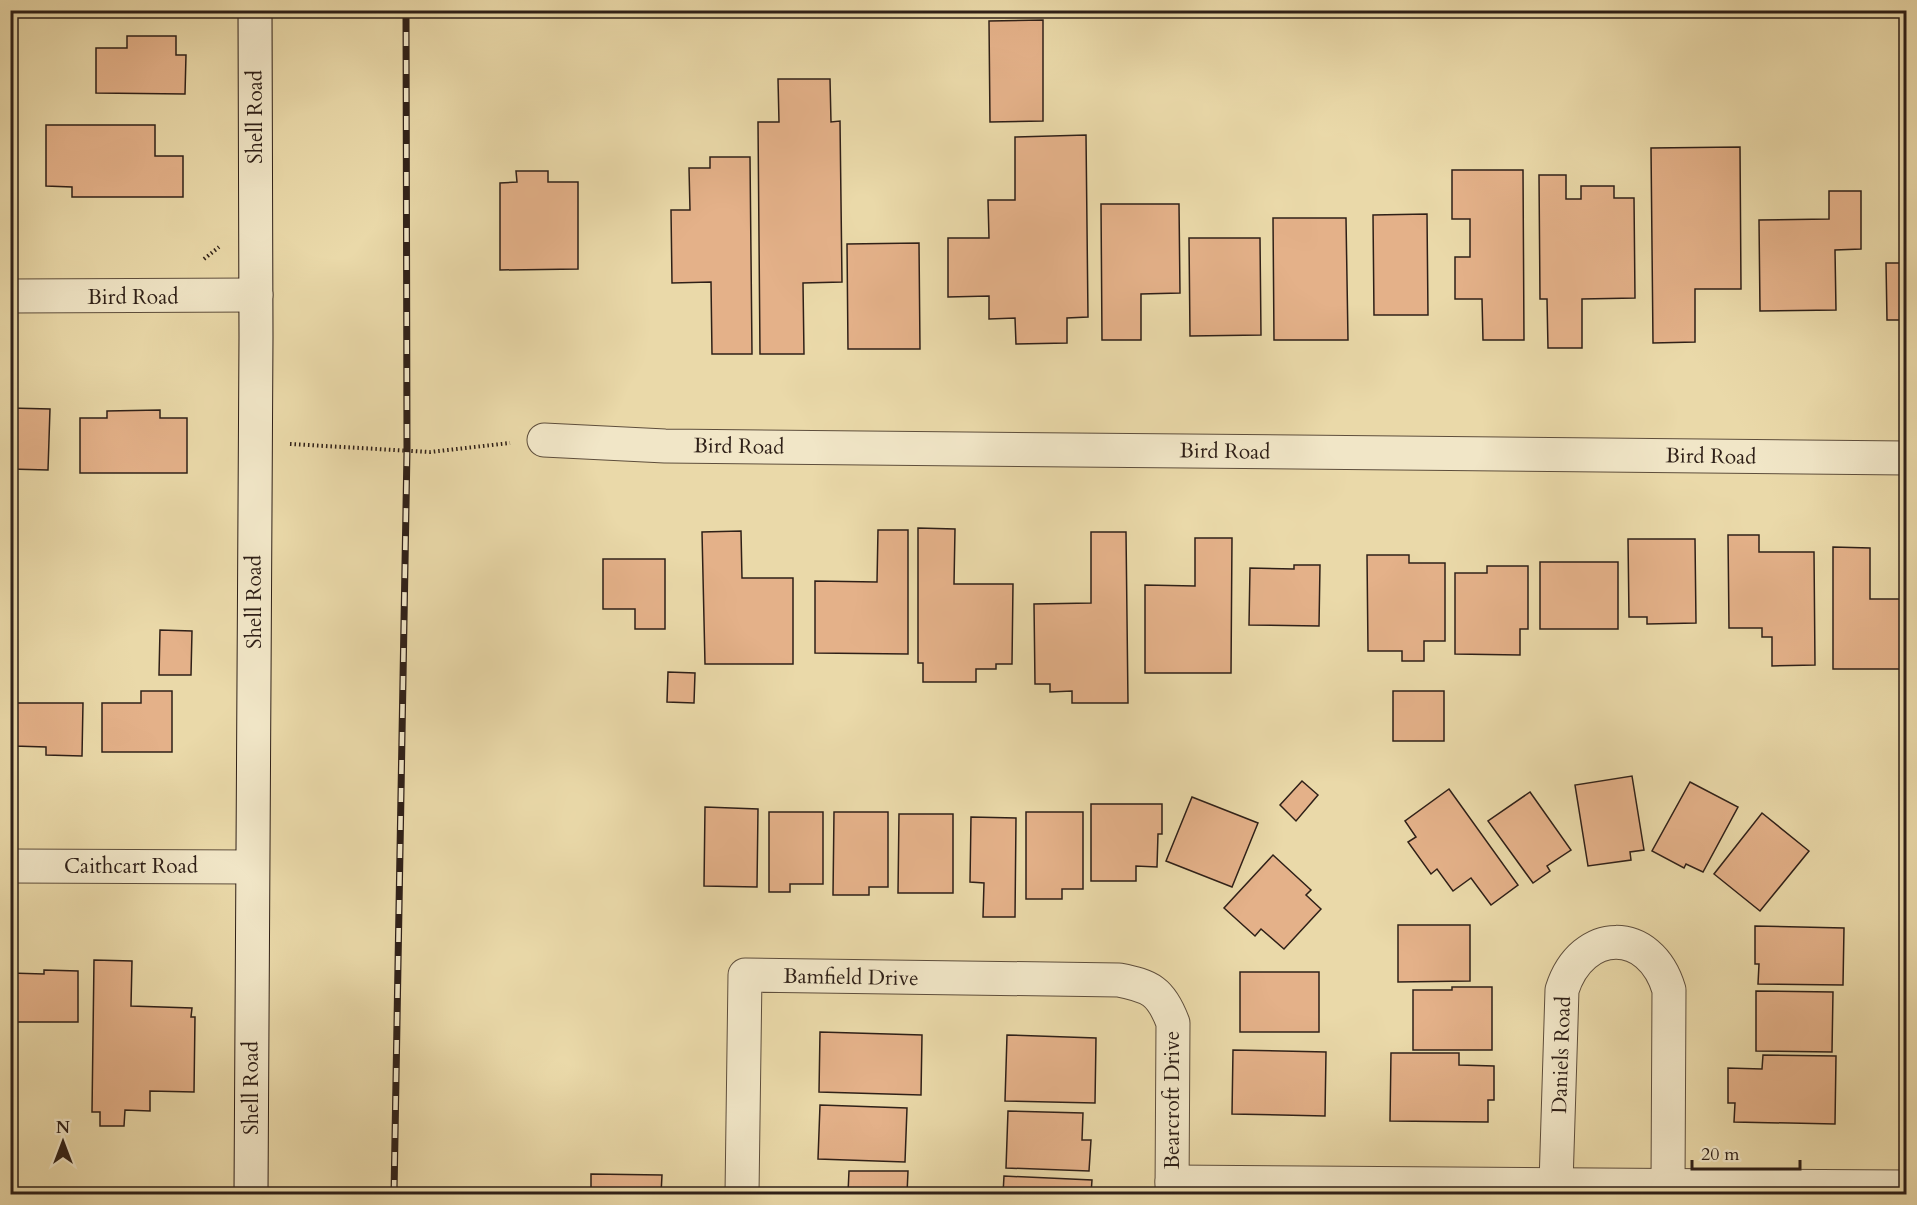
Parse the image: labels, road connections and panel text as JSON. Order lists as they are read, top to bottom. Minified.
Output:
{"streets":{"street":["Shell Road","Bird Road","Caithcart Road","Bamfield Drive","Daniels Road","Bearcroft Drive"]},"crossings":[["Shell Road","Bird Road"],["Shell Road","Caithcart Road"],["Bamfield Drive","Bearcroft Drive"]],"scale_bar":"20 m","north":"top"}
